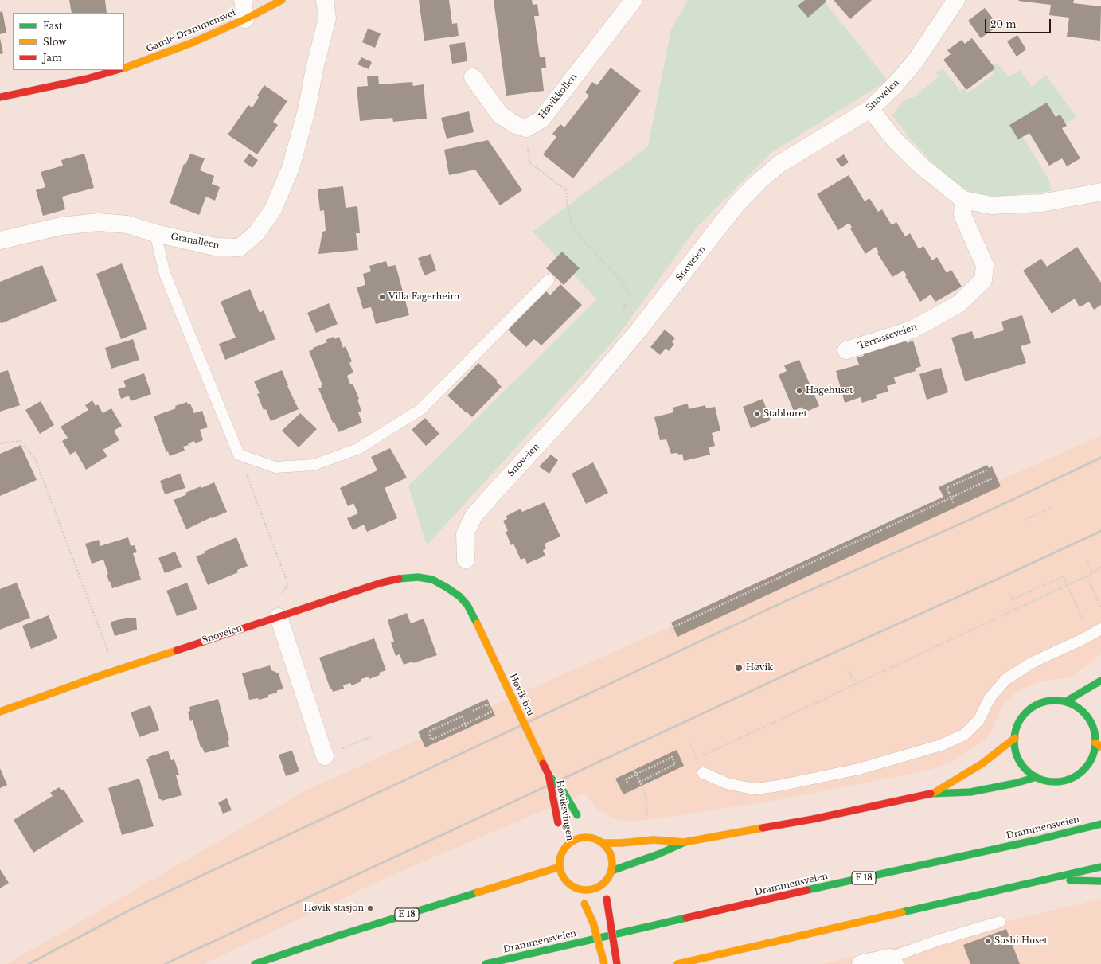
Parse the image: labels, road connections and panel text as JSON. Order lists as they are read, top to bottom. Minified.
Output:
{"streets":{"main road":["Gamle Drammensvei","Snoveien","Høvik bru","Høviksvingen","Drammensveien","E 18"],"street":["Høvikkollen","Granalleen","Terrasseveien"]},"crossings":[["Snoveien","Høvik bru"],["Høvik bru","Høviksvingen"],["Høviksvingen","E 18"]],"places":["Villa Fagerheim","Hagehuset","Stabburet","Høvik","Høvik stasjon","Sushi Huset"],"legend":["Fast","Slow","Jam"],"scale_bar":"20 m"}
